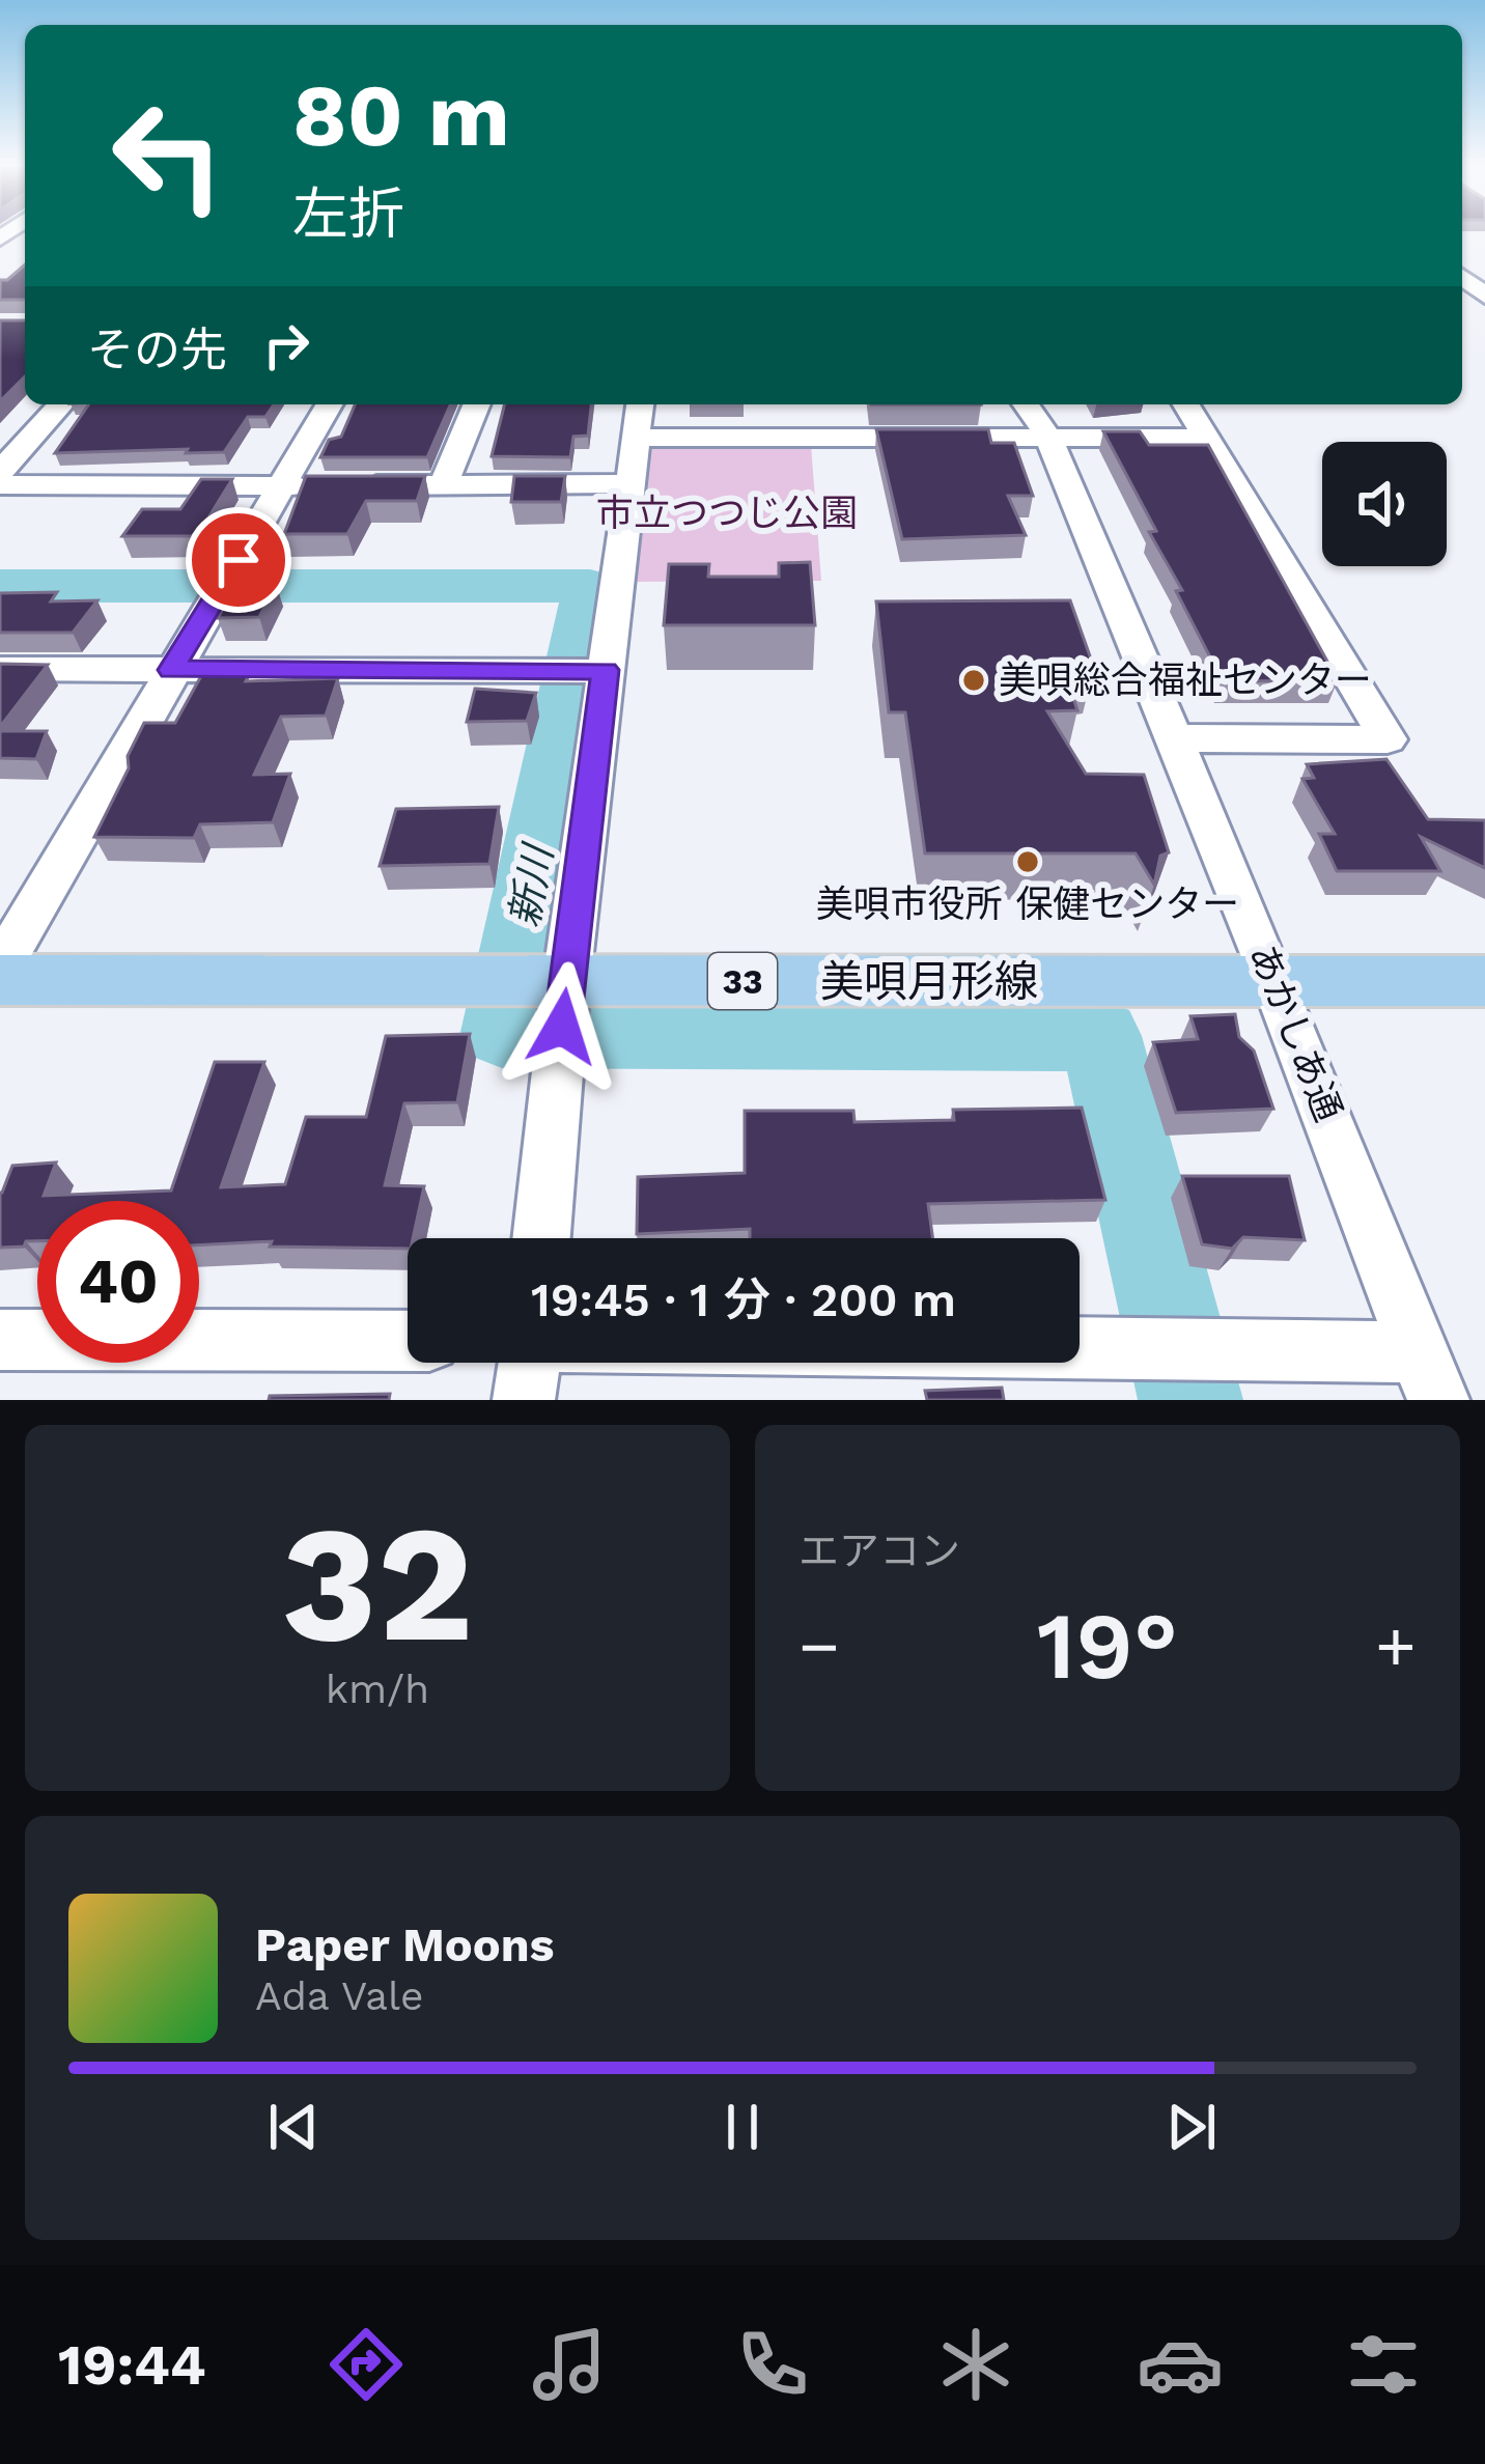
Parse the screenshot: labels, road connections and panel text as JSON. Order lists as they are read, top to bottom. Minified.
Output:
{"streets":{"main road":["33","美唄月形線"],"street":["あかしあ通"]},"crossings":[["美唄月形線","あかしあ通"]],"water":["新川"],"parks":["市立つつじ公園"],"places":["美唄総合福祉センター","美唄市役所 保健センター"],"page":{"turn":["80 m","左折"],"then":"その先","limit":"40","trip":"19:45 · 1 分 · 200 m","tile":[["32","km/h"],"エアコン"],"heat":["−","19°","+"],"song":["Paper Moons","Ada Vale"],"tabs":"19:44"}}
